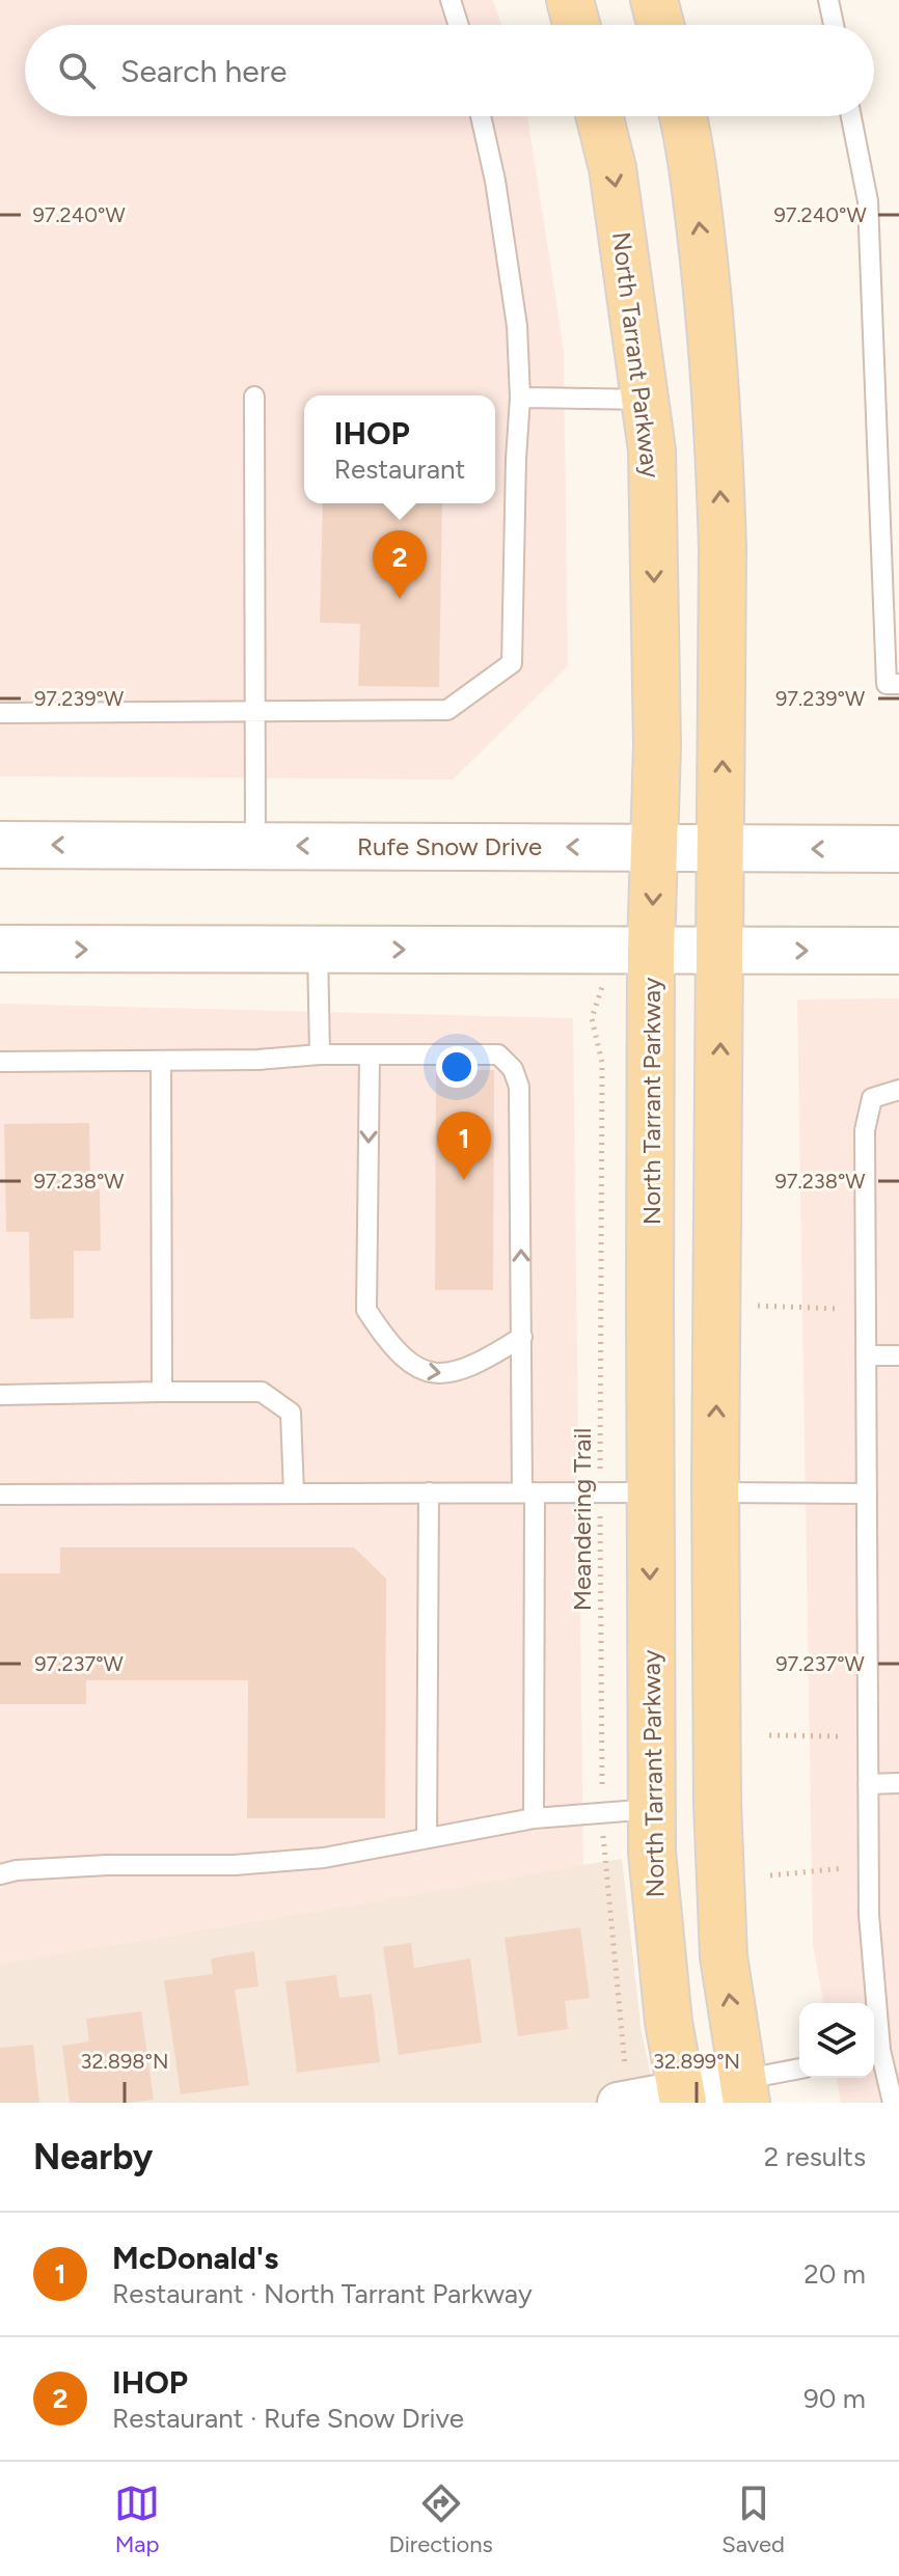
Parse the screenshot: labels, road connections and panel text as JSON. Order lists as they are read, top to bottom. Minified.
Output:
{"streets":{"main road":["North Tarrant Parkway","Rufe Snow Drive"],"path":["Meandering Trail"]},"crossings":[["North Tarrant Parkway","Rufe Snow Drive"]],"page":{"search":"Search here","popup":["IHOP","Restaurant"],"pins":["2","1"],"heading":["Nearby","2 results"],"list":[{"mark":"1","name":"McDonald's","note":"Restaurant · North Tarrant Parkway","value":"20 m"},{"mark":"2","name":"IHOP","note":"Restaurant · Rufe Snow Drive","value":"90 m"}],"nav":["Map","Directions","Saved"]},"coordinates":["97.240°W","97.239°W","97.238°W","97.237°W","32.898°N","32.899°N"]}
